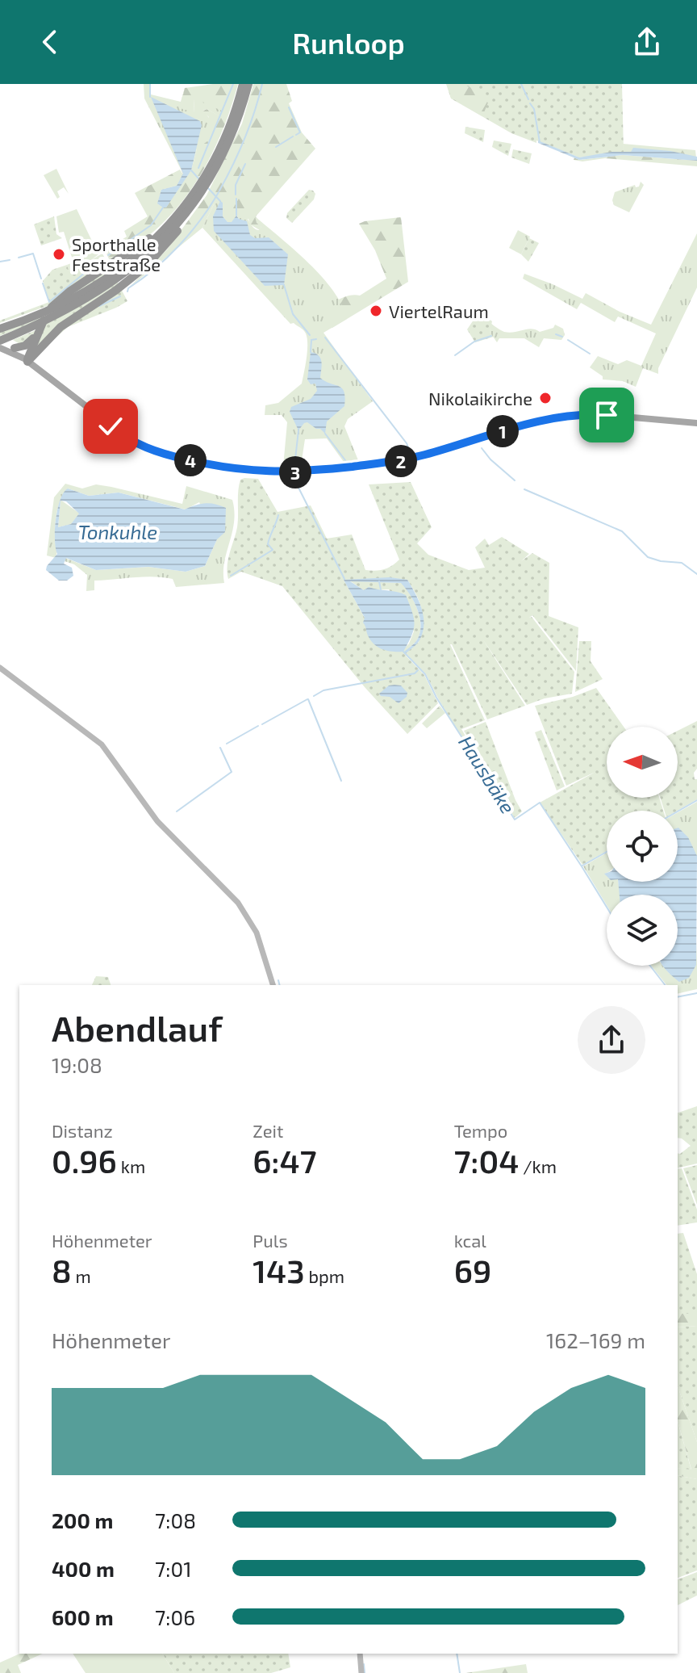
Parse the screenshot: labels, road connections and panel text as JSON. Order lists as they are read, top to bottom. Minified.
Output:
{"water":["Tonkuhle","Hausbäke"],"places":["Sporthalle Feststraße","ViertelRaum","Nikolaikirche"],"north":"left","page":{"header":"Runloop","pins":["1","4","2","3"],"heading":["Abendlauf","19:08"],"stats":[["Distanz","0.96 km"],["Zeit","6:47"],["Tempo","7:04 /km"],["Höhenmeter","8 m"],["Puls","143 bpm"],["kcal","69"]],"chart":["Höhenmeter","162–169 m"],"list":[{"name":"200 m","note":"7:08"},{"name":"400 m","note":"7:01"},{"name":"600 m","note":"7:06"}]}}
